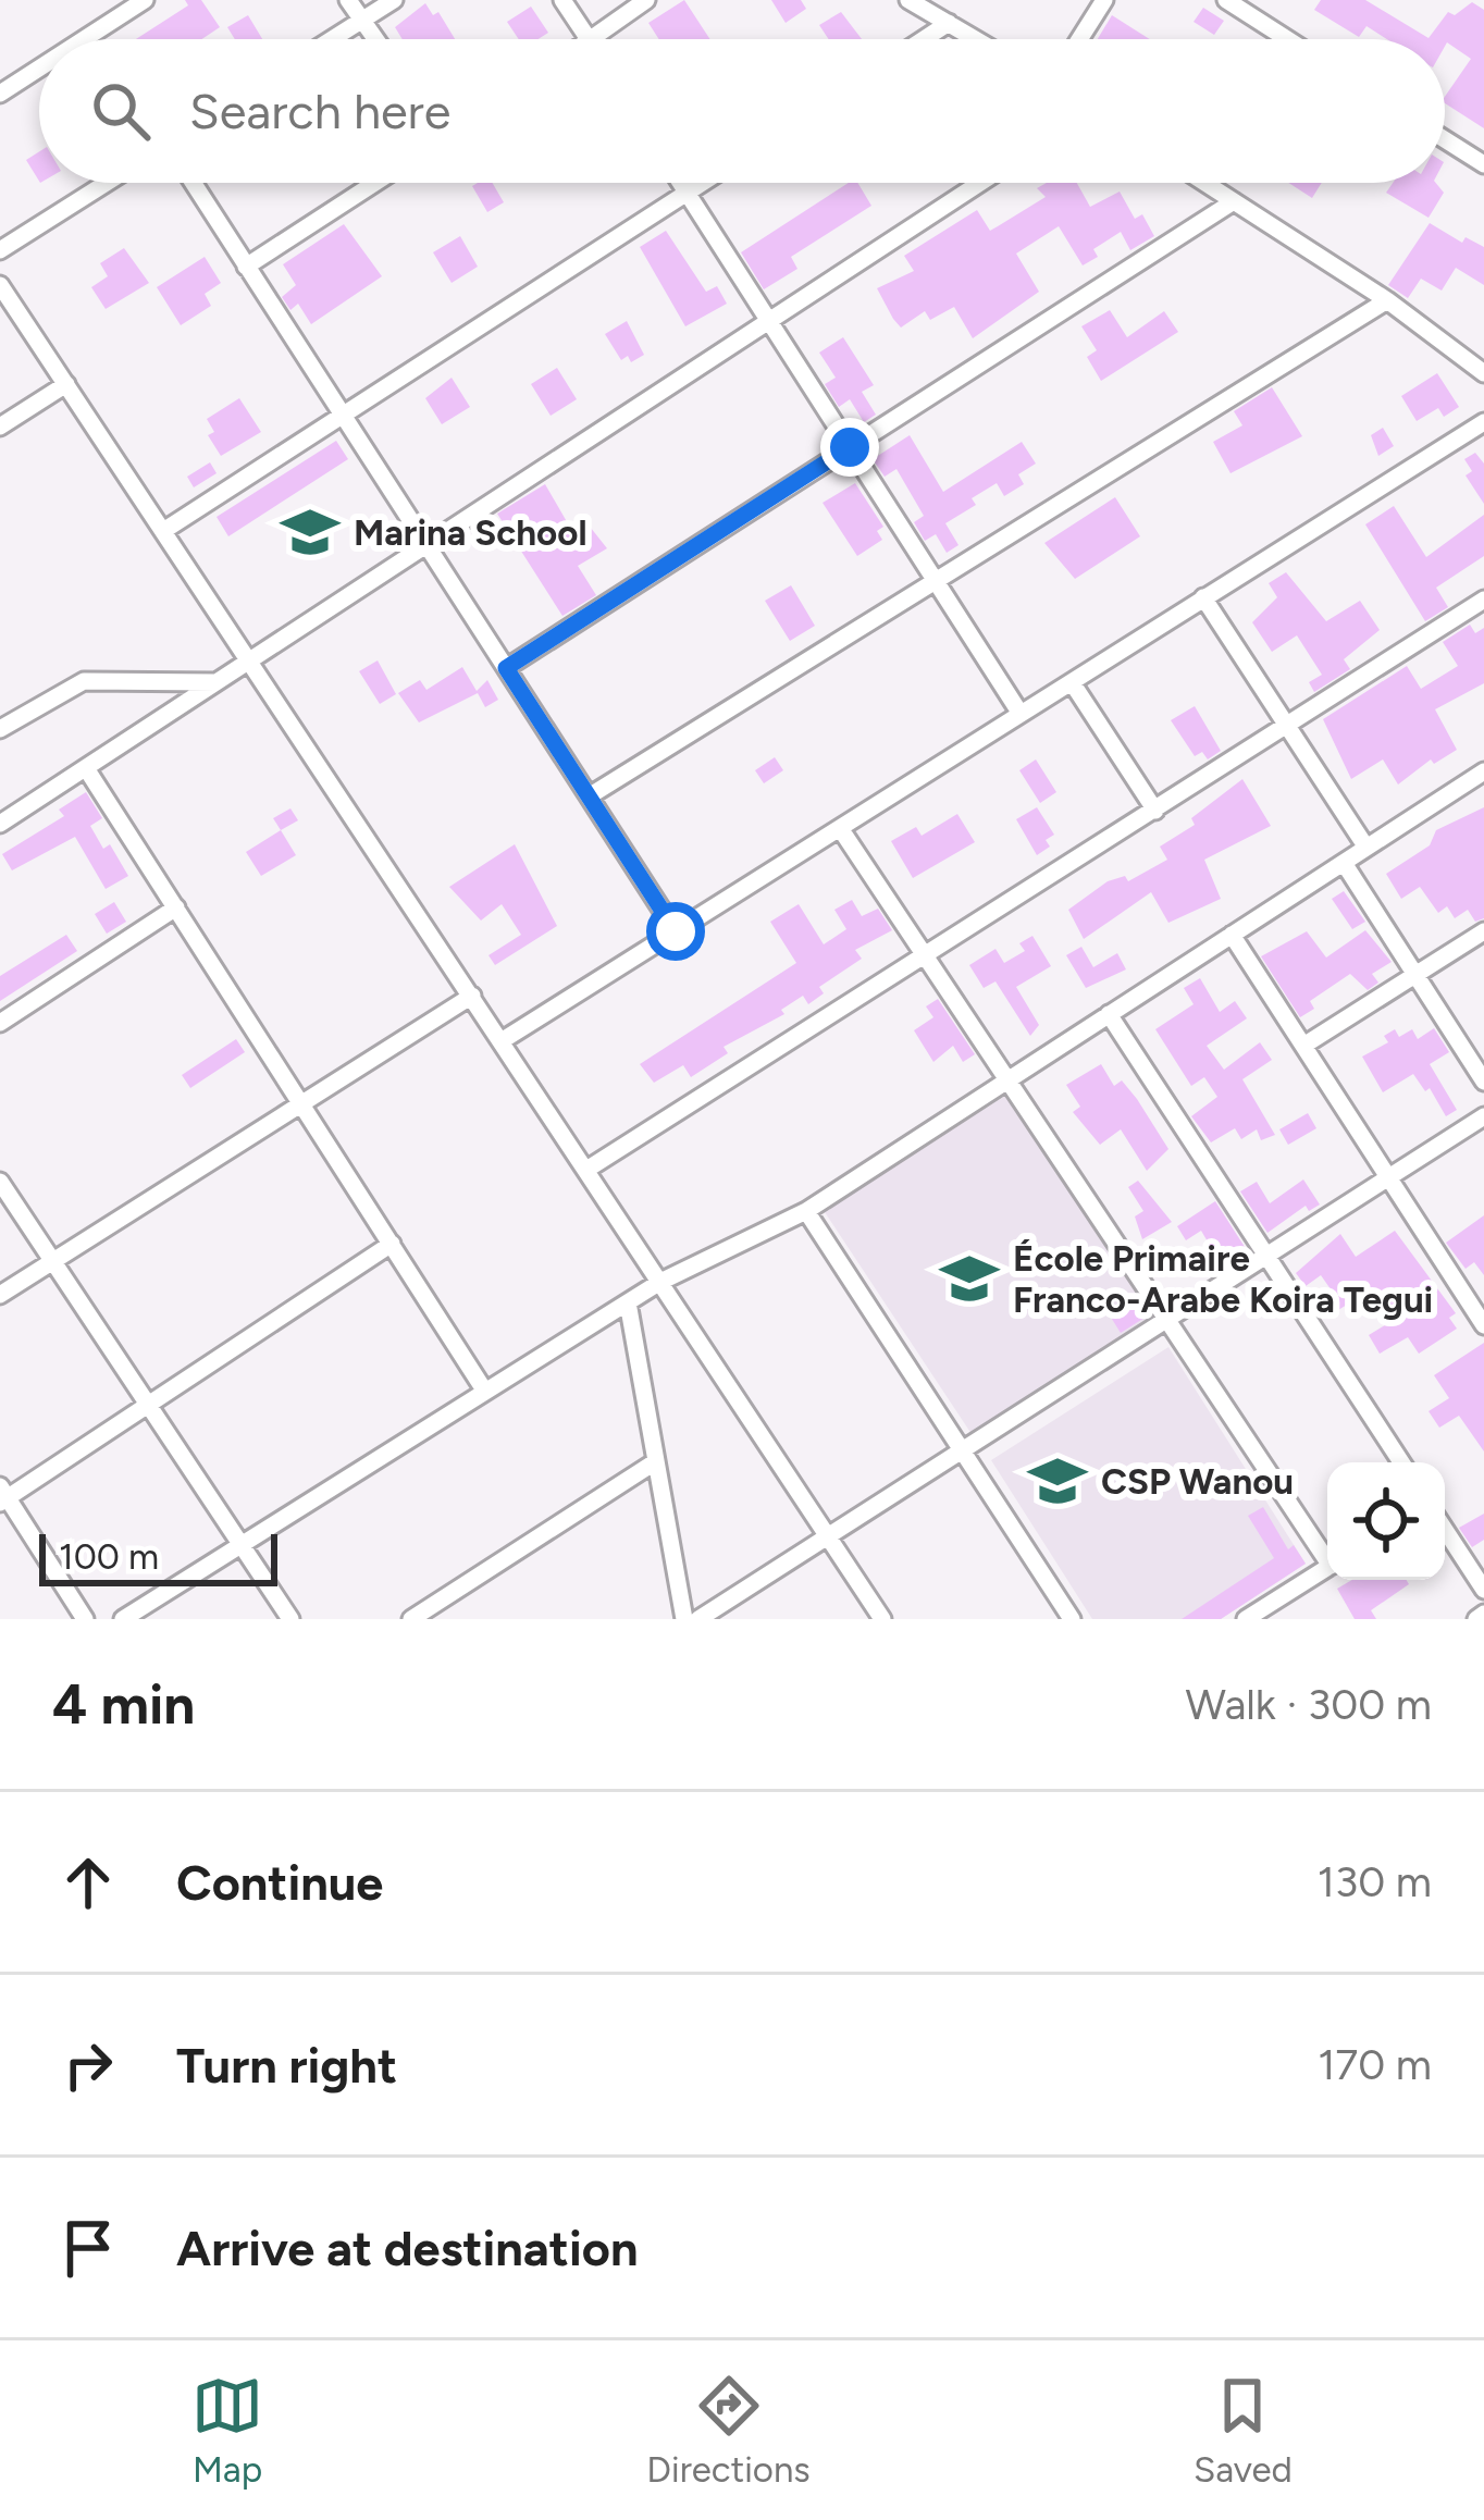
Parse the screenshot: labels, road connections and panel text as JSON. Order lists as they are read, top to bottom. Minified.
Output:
{"places":{"school or university":["Marina School","École Primaire Franco-Arabe Koira Tegui","CSP Wanou"]},"scale_bar":"100 m","page":{"search":"Search here","scale":"100 m","heading":["4 min","Walk · 300 m"],"list":[["Continue","130 m"],["Turn right","170 m"],"Arrive at destination"],"nav":["Map","Directions","Saved"]}}
